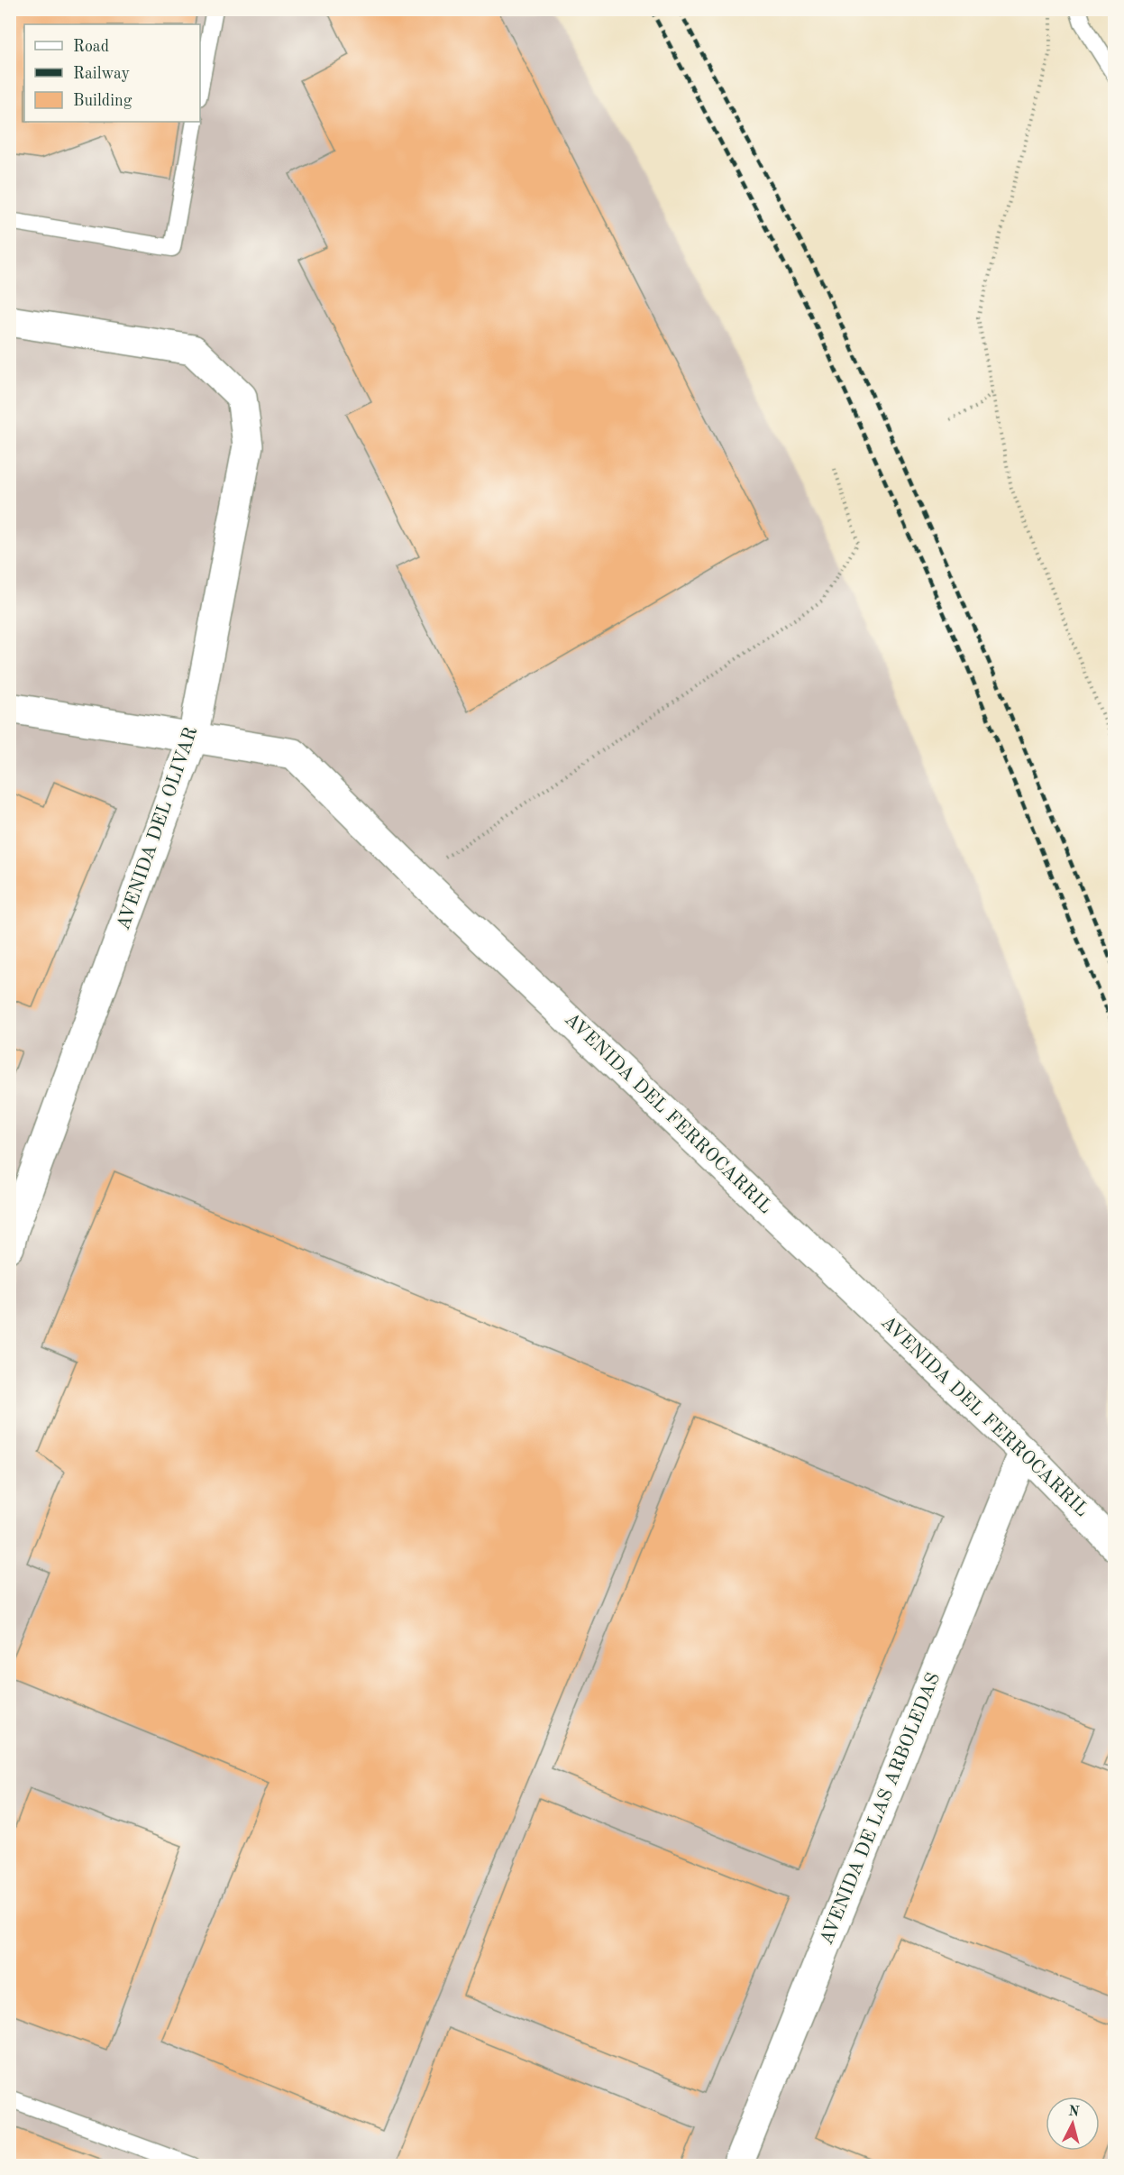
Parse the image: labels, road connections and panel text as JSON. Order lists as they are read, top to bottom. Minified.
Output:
{"streets":{"street":["AVENIDA DEL OLIVAR","AVENIDA DEL FERROCARRIL","AVENIDA DE LAS ARBOLEDAS"]},"crossings":[["AVENIDA DEL OLIVAR","AVENIDA DEL FERROCARRIL"],["AVENIDA DEL FERROCARRIL","AVENIDA DE LAS ARBOLEDAS"]],"legend":["Road","Railway","Building"],"north":"top"}
